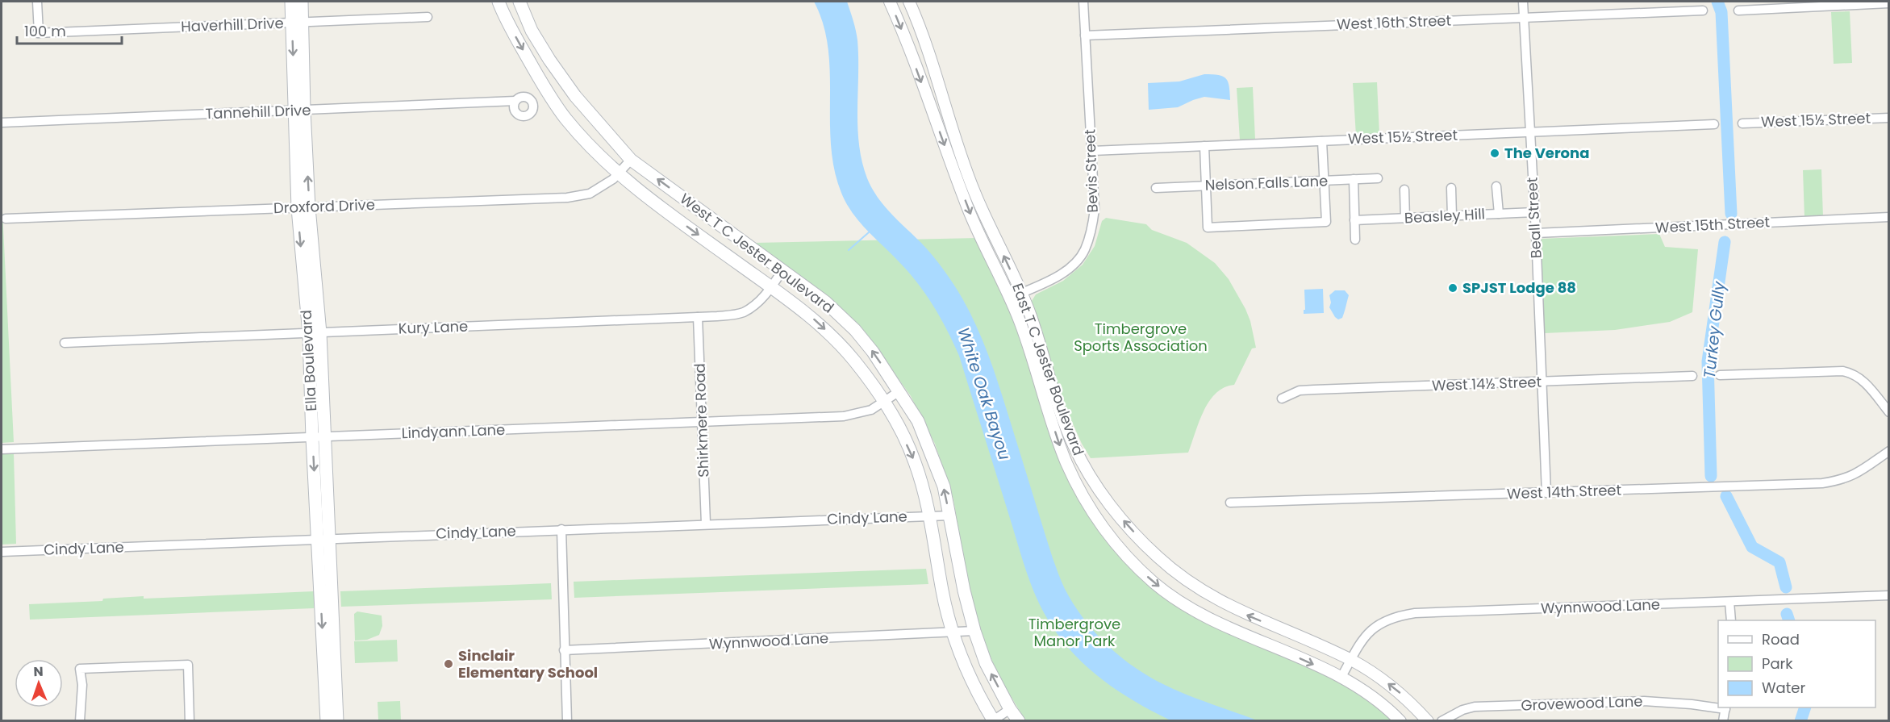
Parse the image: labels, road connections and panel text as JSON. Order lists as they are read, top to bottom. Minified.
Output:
{"streets":{"main road":["West T C Jester Boulevard","Ella Boulevard"],"street":["West 16th Street","Haverhill Drive","Tannehill Drive","West 15½ Street","Bevis Street","Nelson Falls Lane","Droxford Drive","Beasley Hill","Beall Street","West 15th Street","Kury Lane","East T C Jester Boulevard","West 14½ Street","Shirkmere Road","Lindyann Lane","West 14th Street","Cindy Lane","Wynnwood Lane","Grovewood Lane"]},"crossings":[["West 16th Street","Bevis Street"],["West 16th Street","Beall Street"],["Haverhill Drive","Ella Boulevard"],["Tannehill Drive","Ella Boulevard"],["West 15½ Street","Bevis Street"],["West 15½ Street","Beall Street"],["Bevis Street","East T C Jester Boulevard"],["Droxford Drive","West T C Jester Boulevard"],["Droxford Drive","Ella Boulevard"],["Beasley Hill","Beall Street"],["Beall Street","West 15th Street"],["Beall Street","West 14½ Street"],["Beall Street","West 14th Street"],["West T C Jester Boulevard","Kury Lane"],["West T C Jester Boulevard","Lindyann Lane"],["West T C Jester Boulevard","Cindy Lane"],["West T C Jester Boulevard","Wynnwood Lane"],["Kury Lane","Ella Boulevard"],["Kury Lane","Shirkmere Road"],["Ella Boulevard","Lindyann Lane"],["Ella Boulevard","Cindy Lane"],["East T C Jester Boulevard","Wynnwood Lane"],["Shirkmere Road","Lindyann Lane"],["Shirkmere Road","Cindy Lane"]],"water":["Turkey Gully","White Oak Bayou"],"parks":["Timbergrove Sports Association","Timbergrove Manor Park"],"places":["The Verona","SPJST Lodge 88","Sinclair Elementary School"],"legend":["Road","Park","Water"],"scale_bar":"100 m","north":"top"}
